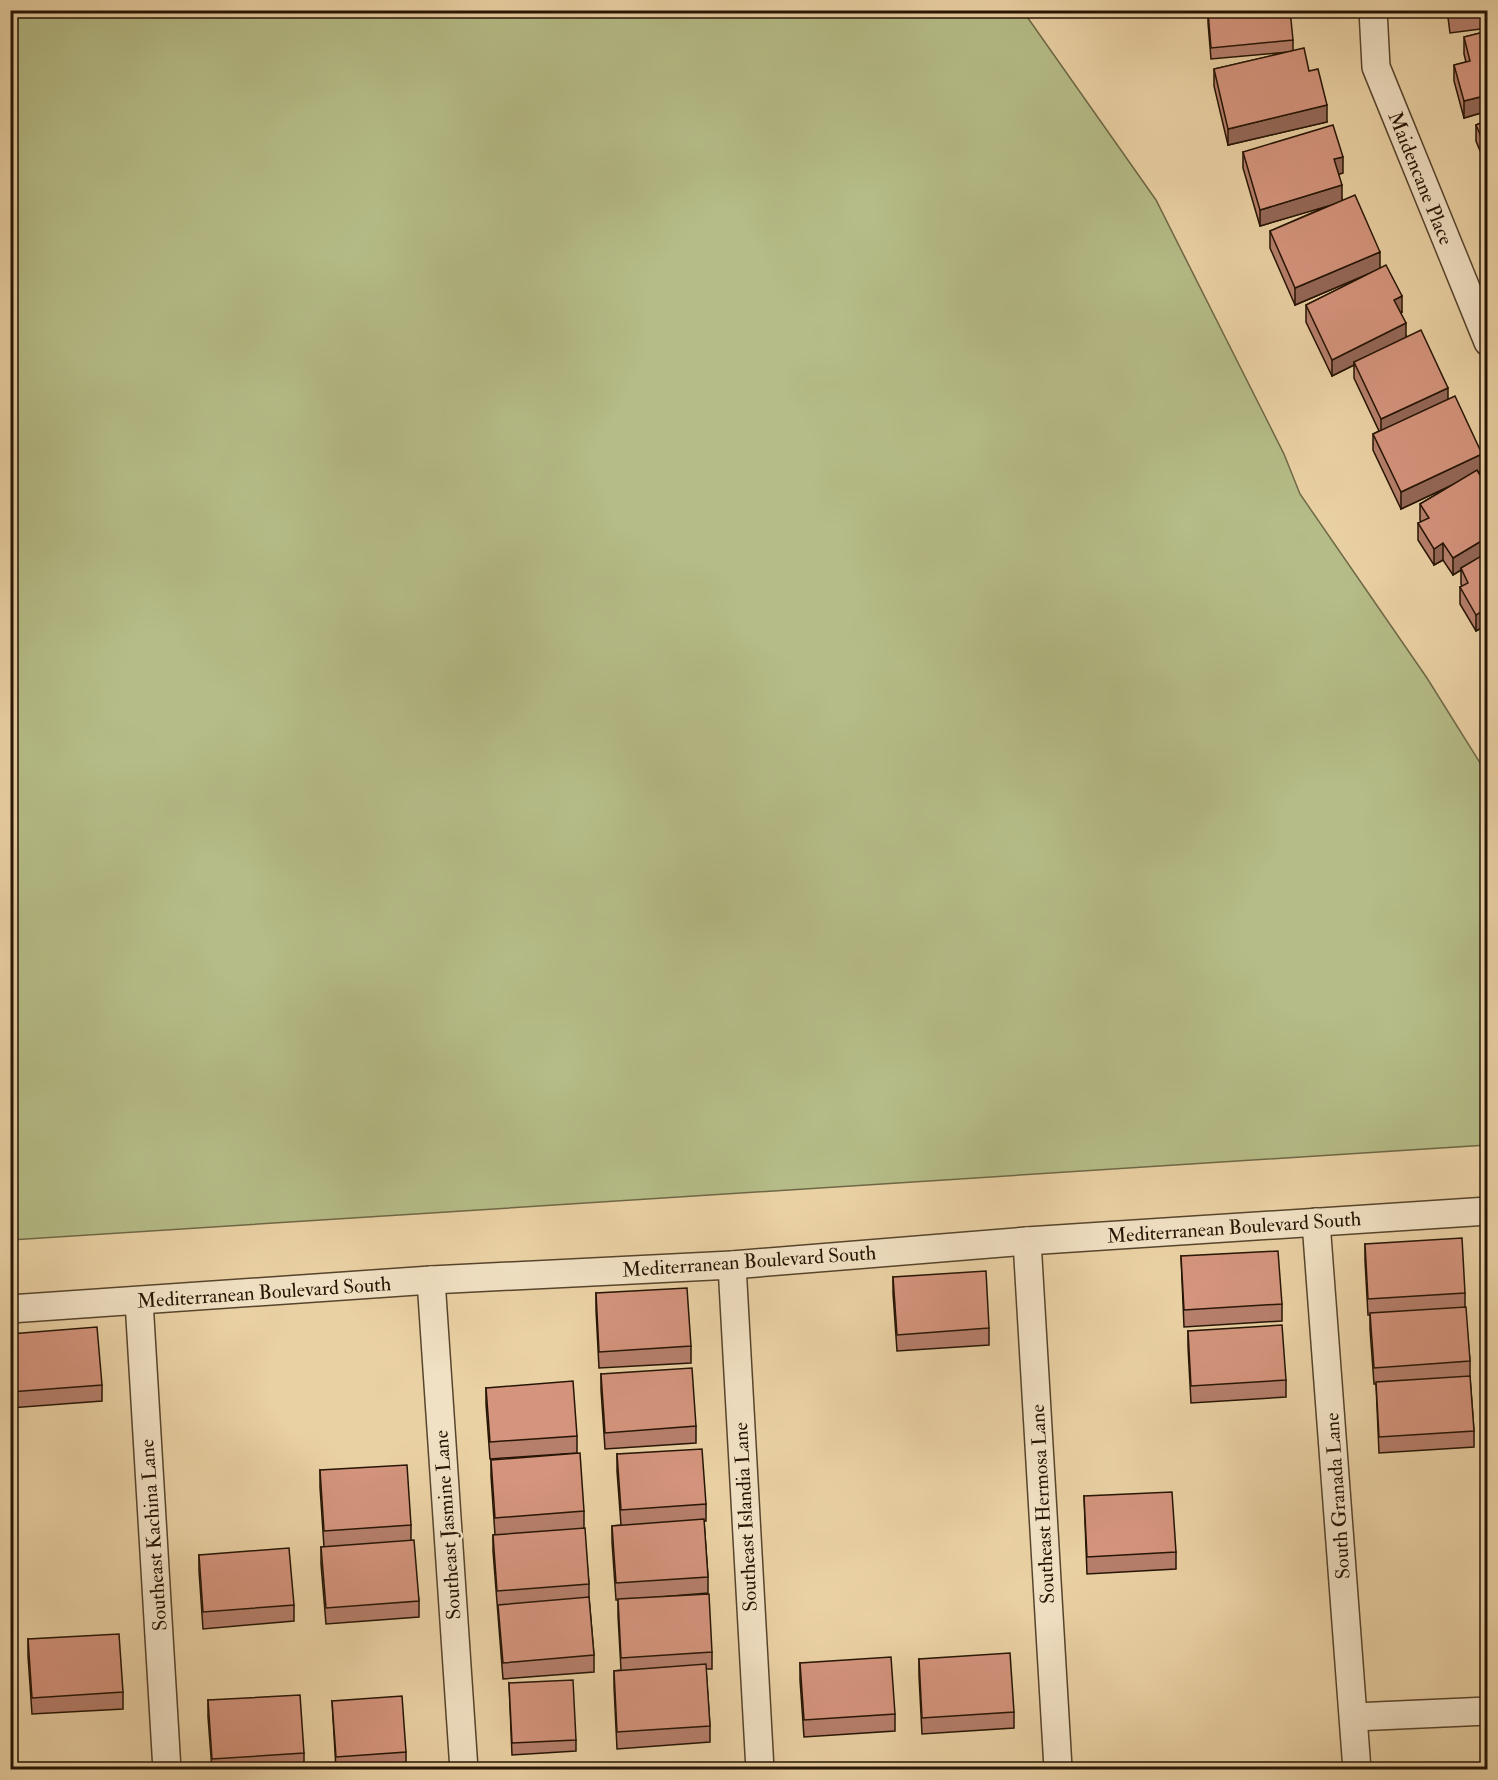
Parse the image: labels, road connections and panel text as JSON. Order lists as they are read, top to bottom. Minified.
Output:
{"streets":{"street":["Maidencane Place","Mediterranean Boulevard South","South Granada Lane","Southeast Hermosa Lane","Southeast Islandia Lane","Southeast Jasmine Lane","Southeast Kachina Lane"]},"crossings":[["Mediterranean Boulevard South","South Granada Lane"],["Mediterranean Boulevard South","Southeast Hermosa Lane"],["Mediterranean Boulevard South","Southeast Islandia Lane"],["Mediterranean Boulevard South","Southeast Jasmine Lane"],["Mediterranean Boulevard South","Southeast Kachina Lane"]]}
